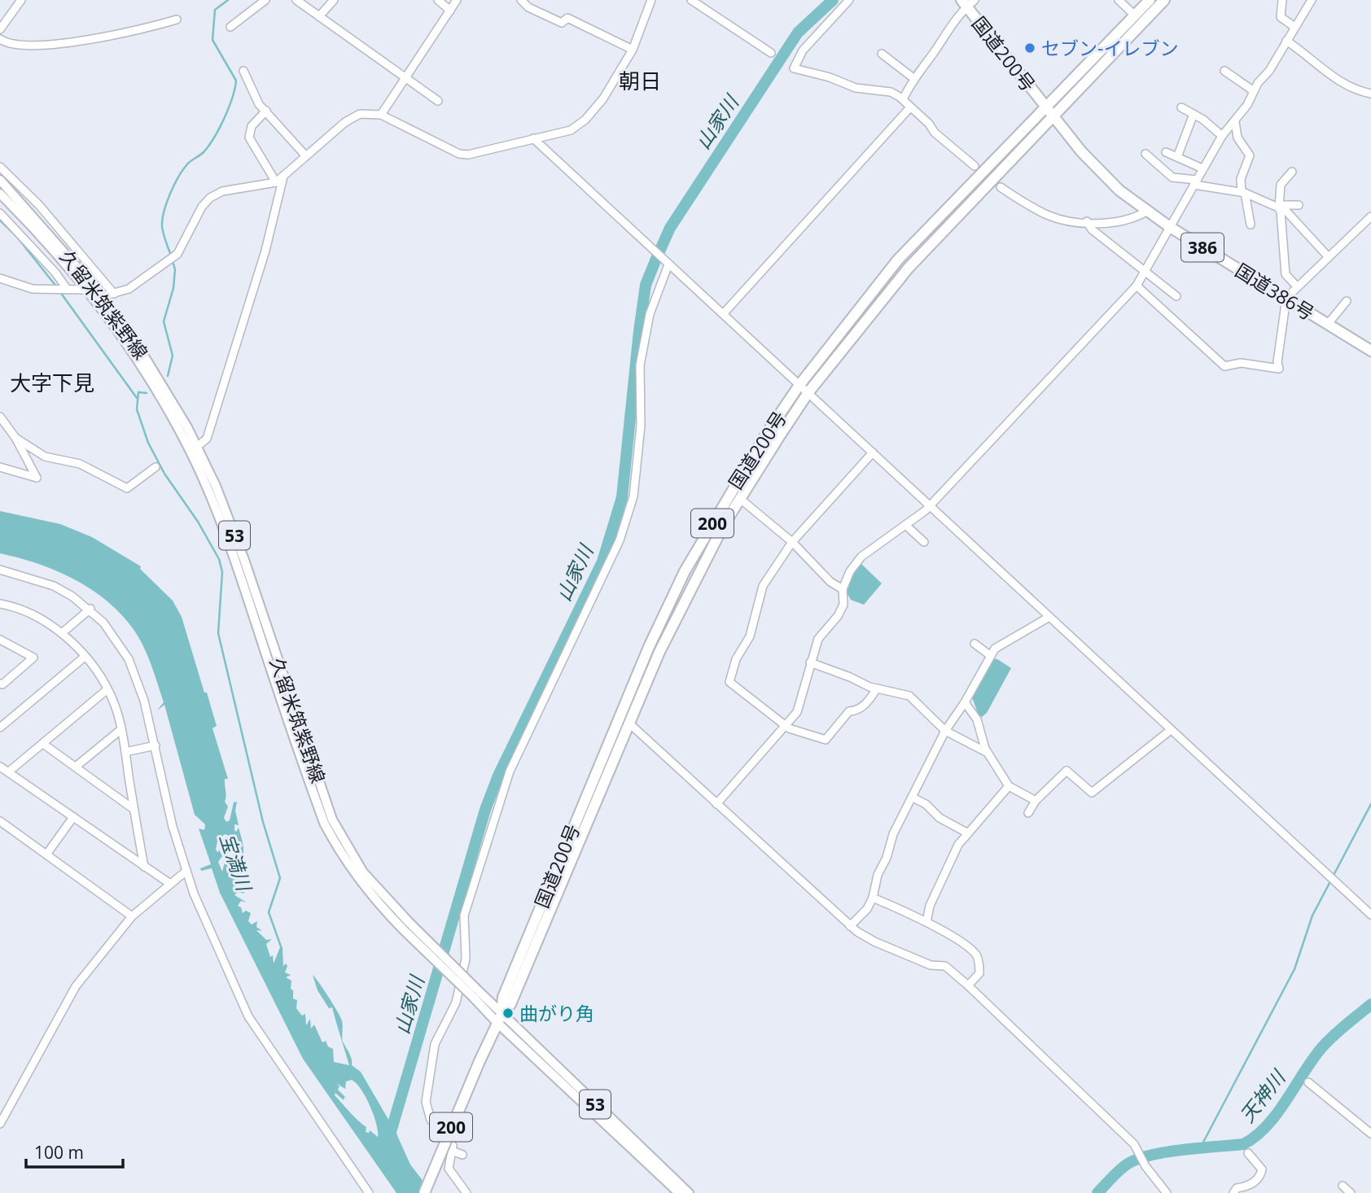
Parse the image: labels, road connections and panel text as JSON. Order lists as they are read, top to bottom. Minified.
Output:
{"streets":{"highway":["国道200号","386","国道386号","200"],"main road":["久留米筑紫野線","53"]},"crossings":[["国道200号","国道386号"],["国道200号","久留米筑紫野線"],["国道200号","200"]],"districts":["朝日","大字下見"],"water":["山家川","宝満川","天神川"],"places":["セブン-イレブン","曲がり角"],"scale_bar":"100 m"}
